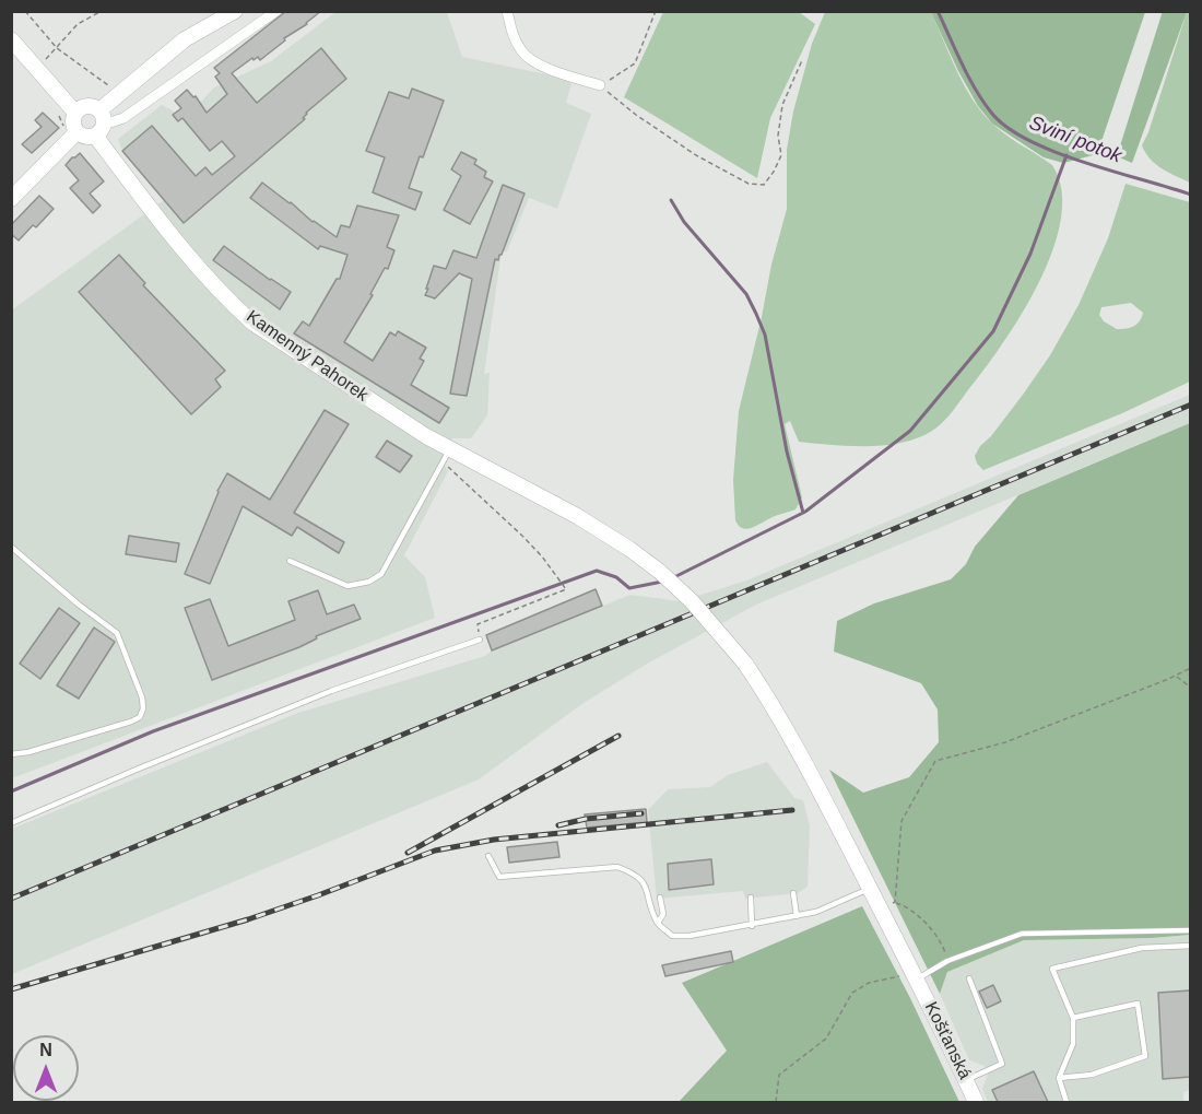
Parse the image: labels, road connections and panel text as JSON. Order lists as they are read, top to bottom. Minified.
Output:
{"streets":{"street":["Kamenný Pahorek","Košťanská"]},"crossings":[["Kamenný Pahorek","Košťanská"]],"water":["Sviní potok"],"north":"top"}
